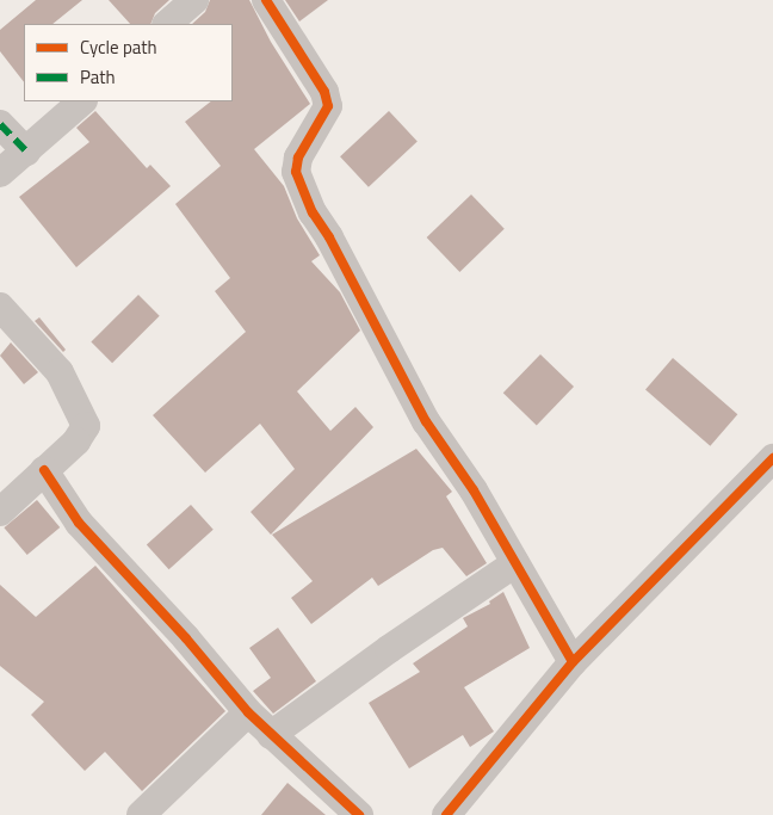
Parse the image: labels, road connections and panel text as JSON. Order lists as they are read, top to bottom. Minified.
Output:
{"legend":["Cycle path","Path"]}
